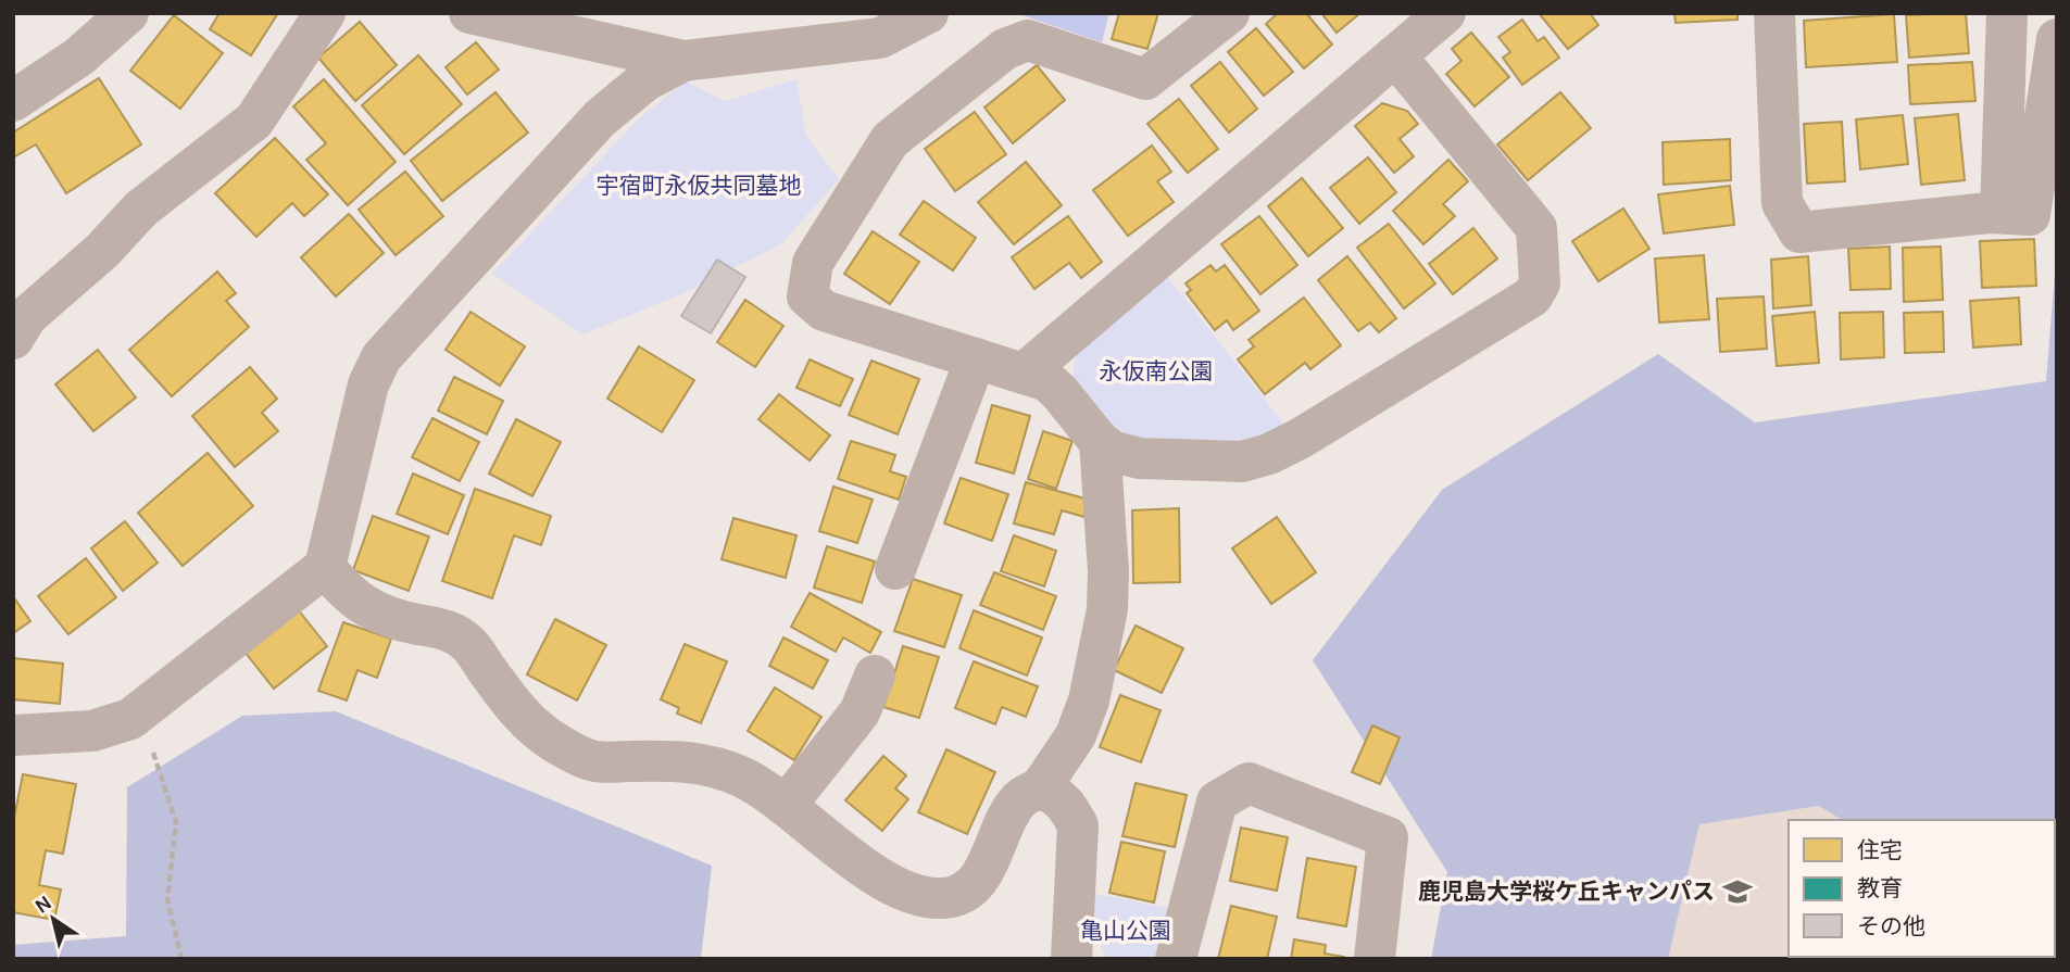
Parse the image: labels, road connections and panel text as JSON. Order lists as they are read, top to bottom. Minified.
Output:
{"parks":["宇宿町永仮共同墓地","永仮南公園","亀山公園"],"places":{"school or university":["鹿児島大学桜ケ丘キャンパス"]},"legend":["住宅","教育","その他"],"north":"top left"}
